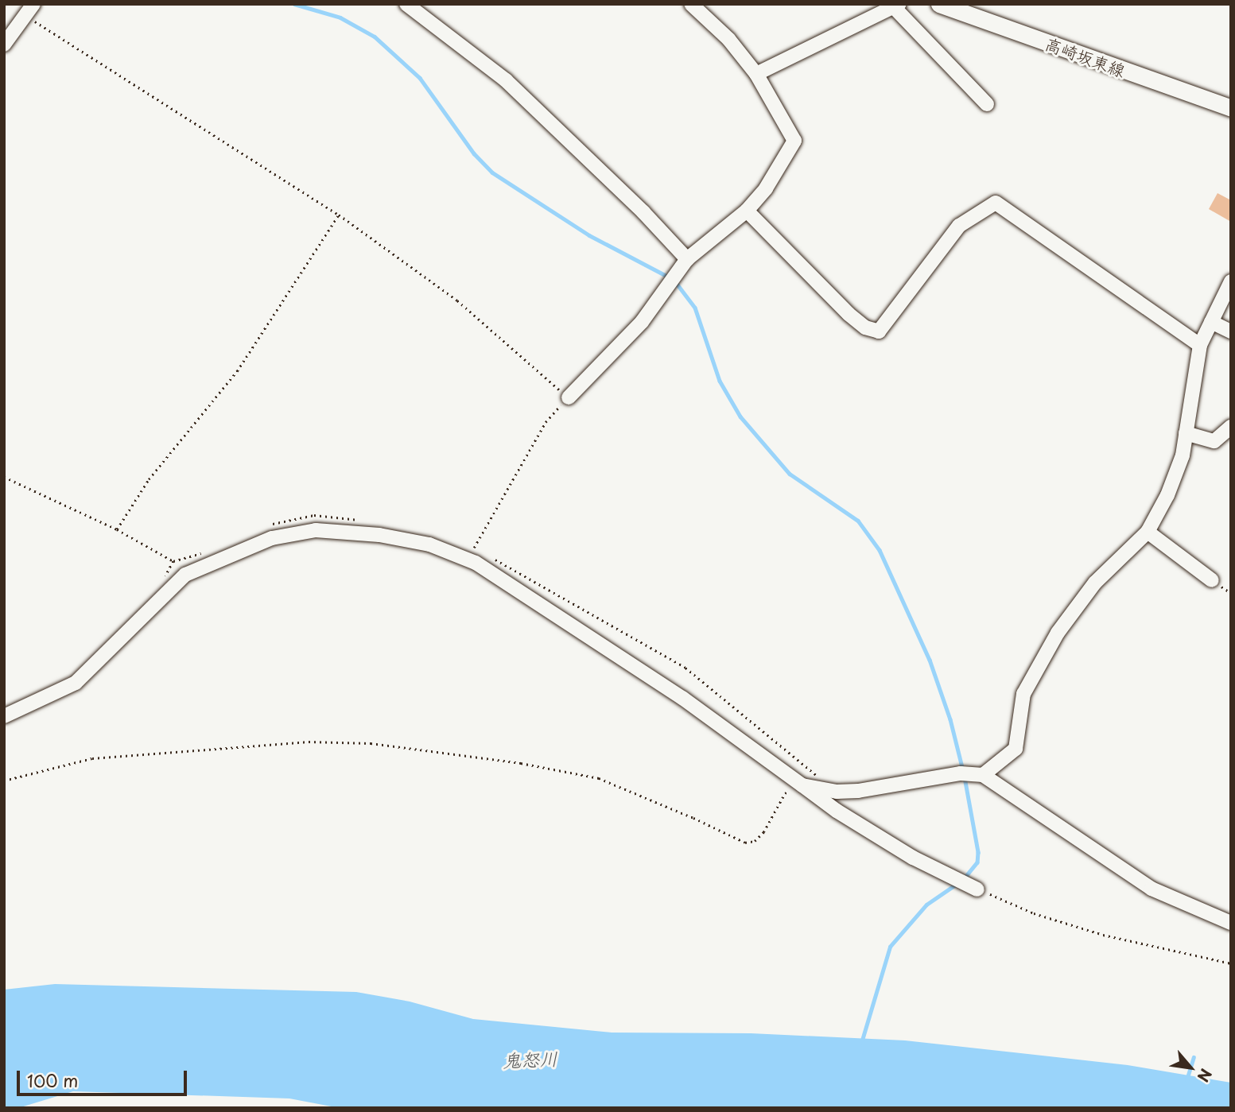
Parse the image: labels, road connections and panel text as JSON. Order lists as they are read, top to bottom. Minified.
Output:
{"streets":{"main road":["高崎坂東線"]},"water":["鬼怒川"],"scale_bar":"100 m","north":"bottom right"}
